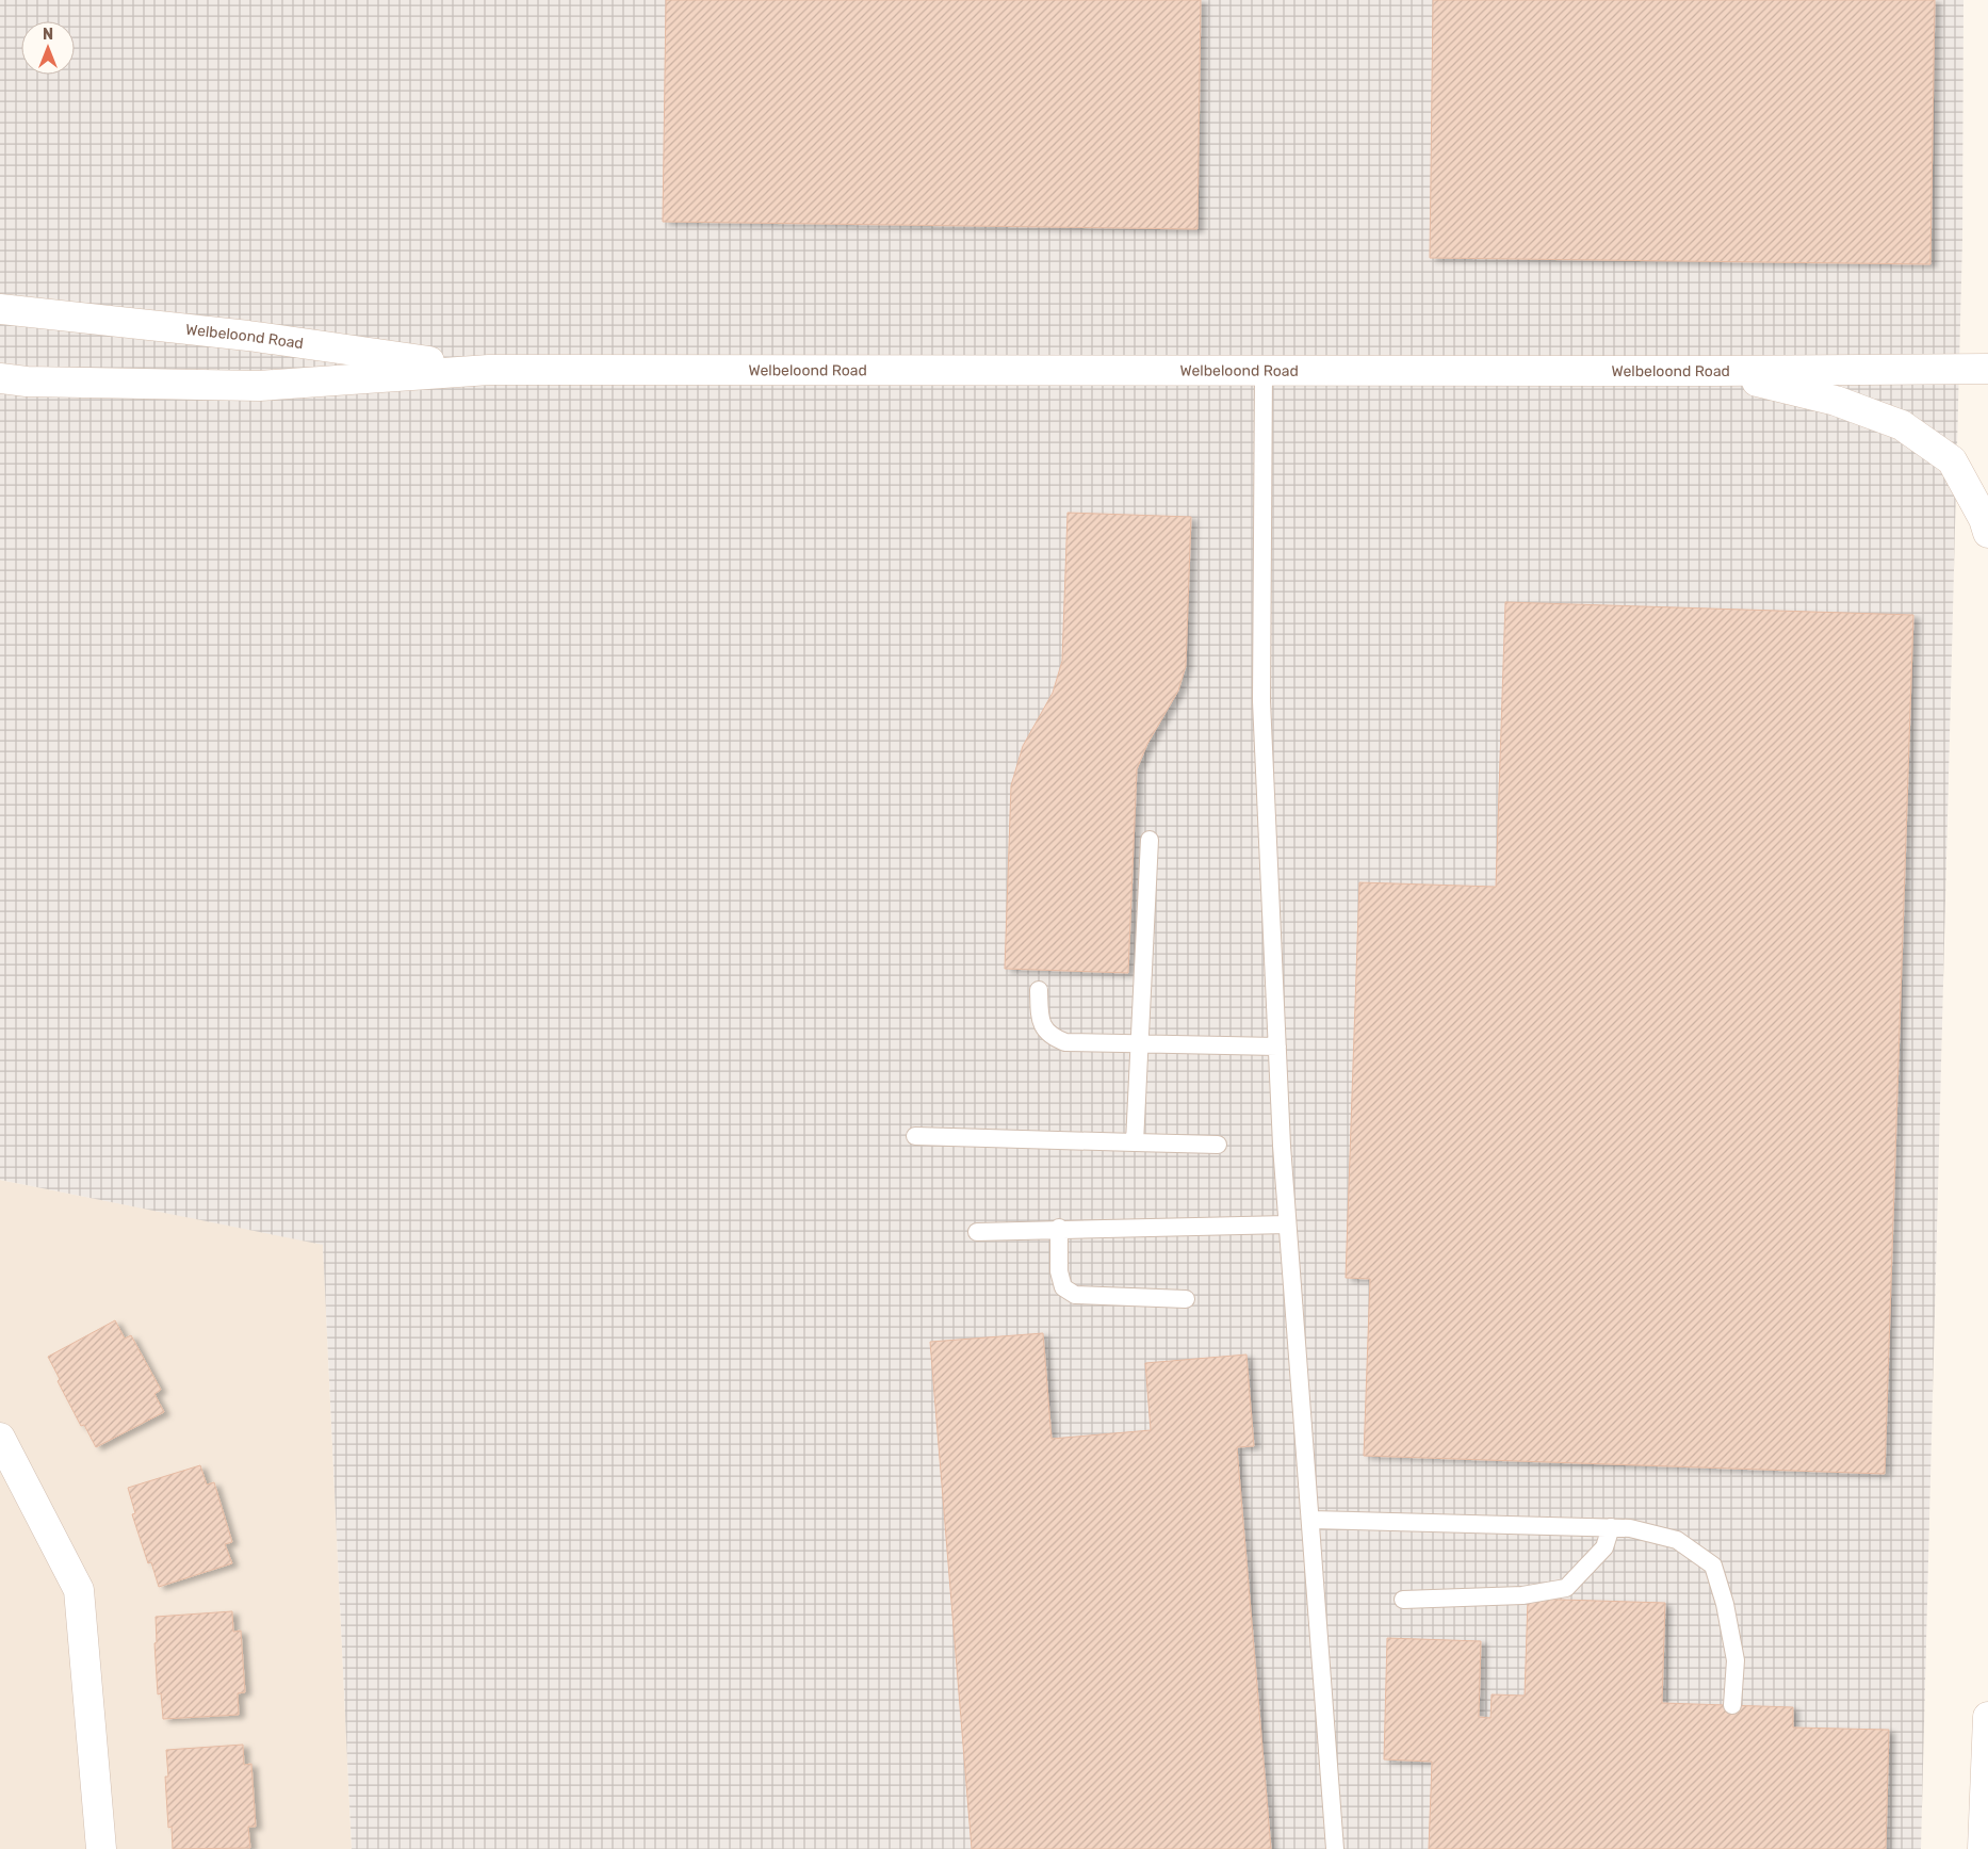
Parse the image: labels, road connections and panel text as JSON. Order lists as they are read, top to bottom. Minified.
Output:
{"streets":{"main road":["Welbeloond Road"]},"north":"top"}
